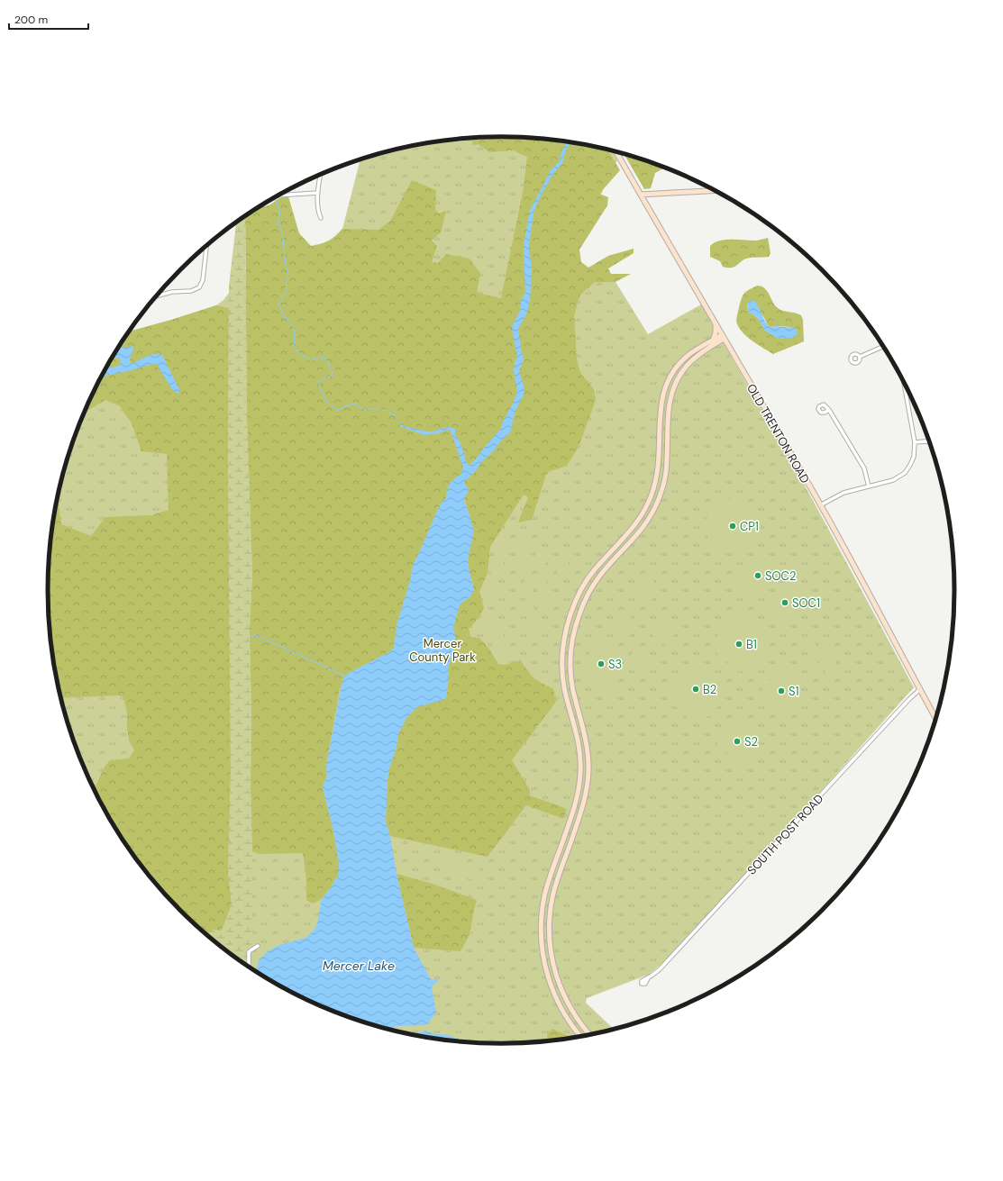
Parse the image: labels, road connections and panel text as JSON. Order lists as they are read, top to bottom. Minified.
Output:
{"streets":{"street":["OLD TRENTON ROAD","SOUTH POST ROAD"]},"crossings":[["OLD TRENTON ROAD","SOUTH POST ROAD"]],"water":["Mercer Lake"],"parks":["Mercer County Park"],"places":["CP1","SOC2","SOC1","B1","S3","B2","S1","S2"],"scale_bar":"200 m"}
